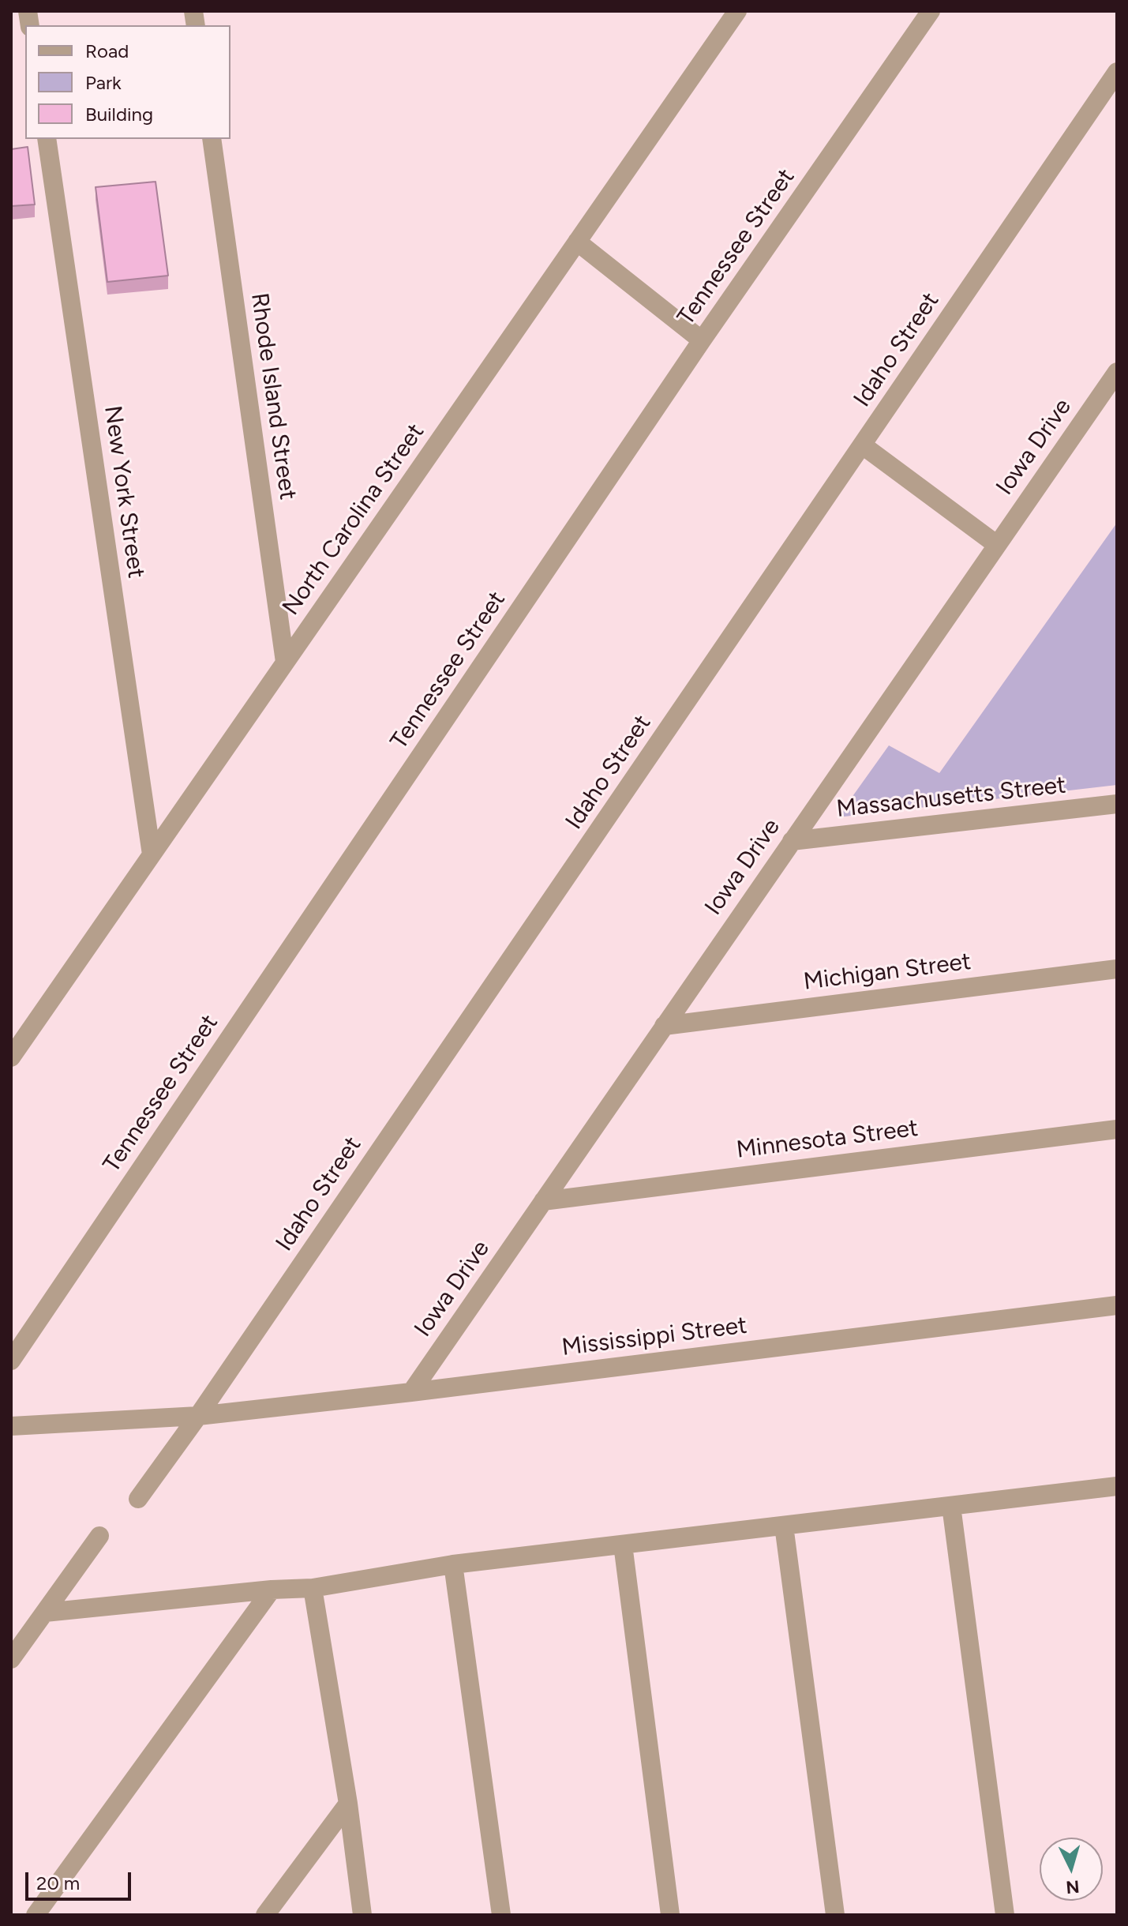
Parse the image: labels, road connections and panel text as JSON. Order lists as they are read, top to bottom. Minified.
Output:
{"streets":{"street":["Tennessee Street","Idaho Street","Rhode Island Street","Iowa Drive","New York Street","North Carolina Street","Massachusetts Street","Michigan Street","Minnesota Street","Mississippi Street"]},"crossings":[["Idaho Street","Mississippi Street"],["Rhode Island Street","North Carolina Street"],["Iowa Drive","Massachusetts Street"],["Iowa Drive","Michigan Street"],["Iowa Drive","Minnesota Street"],["Iowa Drive","Mississippi Street"],["New York Street","North Carolina Street"]],"legend":["Road","Park","Building"],"scale_bar":"20 m","north":"bottom"}
